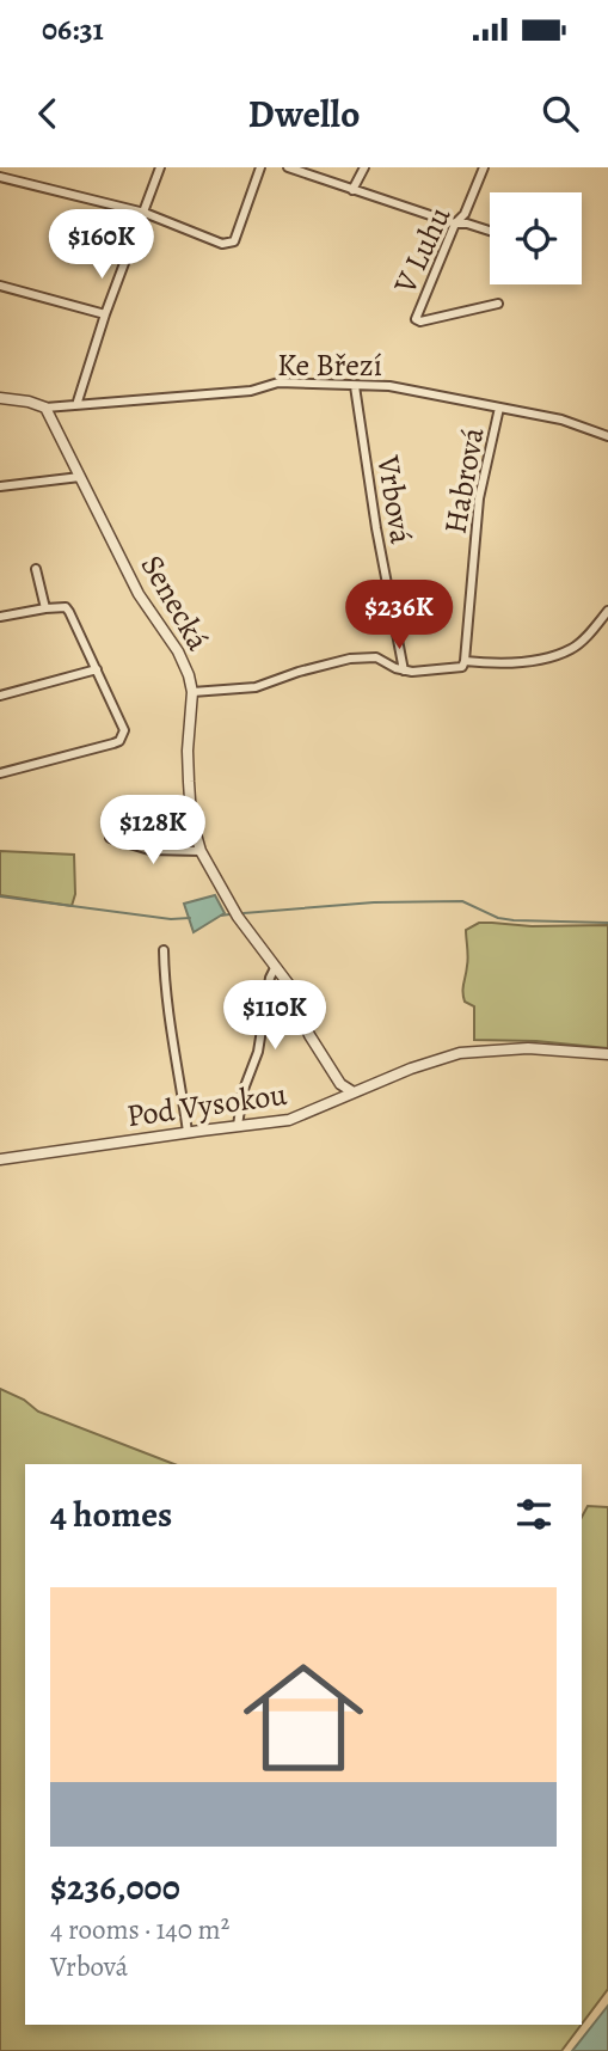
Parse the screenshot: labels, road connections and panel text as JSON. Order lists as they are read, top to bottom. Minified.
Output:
{"streets":{"street":["V Luhu","Ke Březí","Habrová","Vrbová","Senecká","Pod Vysokou"]},"crossings":[["Ke Březí","Habrová"],["Ke Březí","Vrbová"],["Ke Březí","Senecká"],["Senecká","Pod Vysokou"]],"page":{"status":"06:31","header":"Dwello","price":["$160K","$236K","$128K","$110K"],"heading":"4 homes","list":[{"name":"$236,000","note":"4 rooms · 140 m² · Vrbová"}]}}
